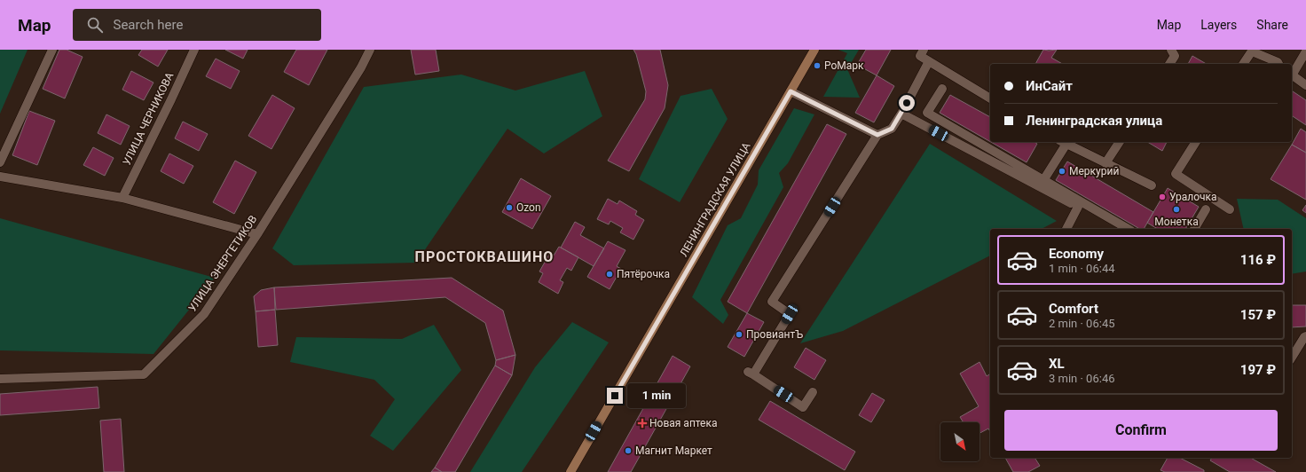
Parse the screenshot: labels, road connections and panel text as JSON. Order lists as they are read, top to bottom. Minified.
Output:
{"streets":{"main road":["ЛЕНИНГРАДСКАЯ УЛИЦА"],"street":["УЛИЦА ЧЕРНИКОВА","УЛИЦА ЭНЕРГЕТИКОВ"]},"districts":["ПРОСТОКВАШИНО"],"places":{"other":["РоМарк","Меркурий","Уралочка","Ozon","Монетка","Пятёрочка","ПровиантЪ","Магнит Маркет"],"health":["Новая аптека"]},"north":"bottom right","page":{"header":"Map","search":"Search here","nav":["Map","Layers","Share"],"banner":["ИнСайт","Ленинградская улица"],"list":[{"name":"Economy","note":"1 min · 06:44","value":"116 ₽"},{"name":"Comfort","note":"2 min · 06:45","value":"157 ₽"},{"name":"XL","note":"3 min · 06:46","value":"197 ₽"}],"bubble":"1 min","buttons":"Confirm"}}
